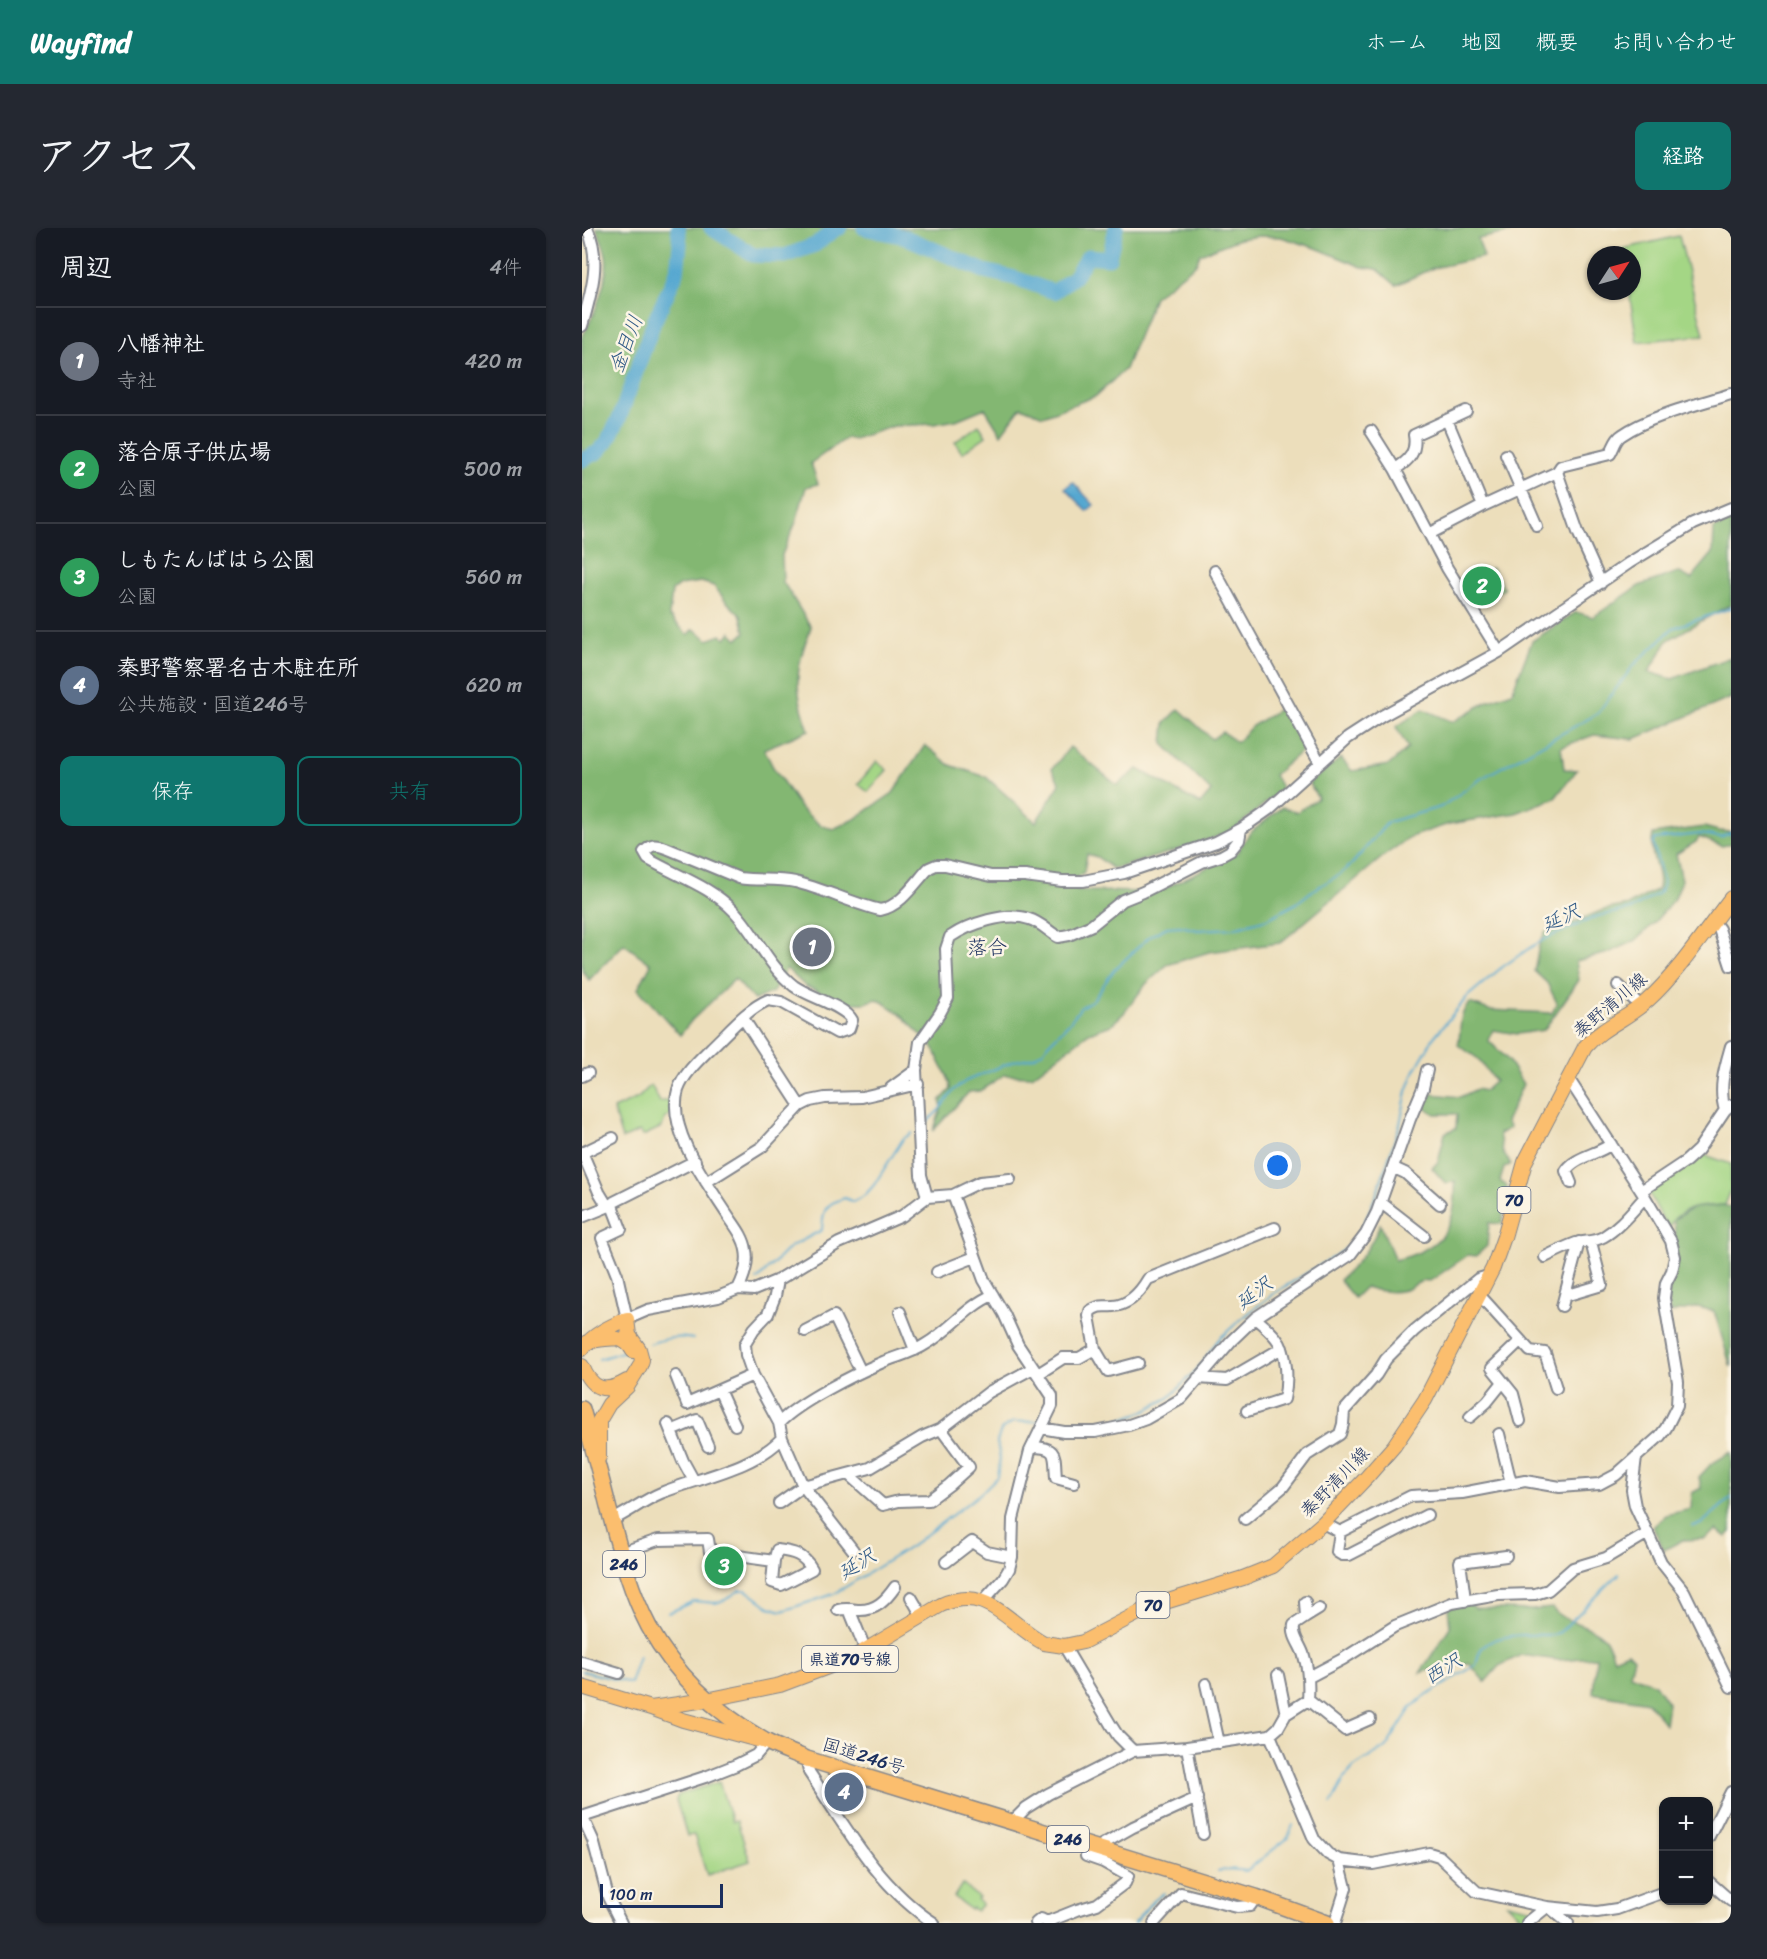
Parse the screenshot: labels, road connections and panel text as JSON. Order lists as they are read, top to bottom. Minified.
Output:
{"streets":{"highway":["246","国道246号"],"main road":["秦野清川線","70","県道70号線"]},"crossings":[["県道70号線","国道246号"]],"districts":["落合"],"water":["金目川","延沢","西沢"],"scale_bar":"100 m","north":"top right","page":{"header":"Wayfind","nav":["ホーム","地図","概要","お問い合わせ"],"title":"アクセス","buttons":["経路",["保存","共有"]],"heading":["周辺","4件"],"list":[{"mark":"1","name":"八幡神社","note":"寺社","value":"420 m"},{"mark":"2","name":"落合原子供広場","note":"公園","value":"500 m"},{"mark":"3","name":"しもたんばはら公園","note":"公園","value":"560 m"},{"mark":"4","name":"秦野警察署名古木駐在所","note":"公共施設 · 国道246号","value":"620 m"}],"pins":["2","1","3","4"],"map_buttons":["+","−"],"scale":"100 m"}}
